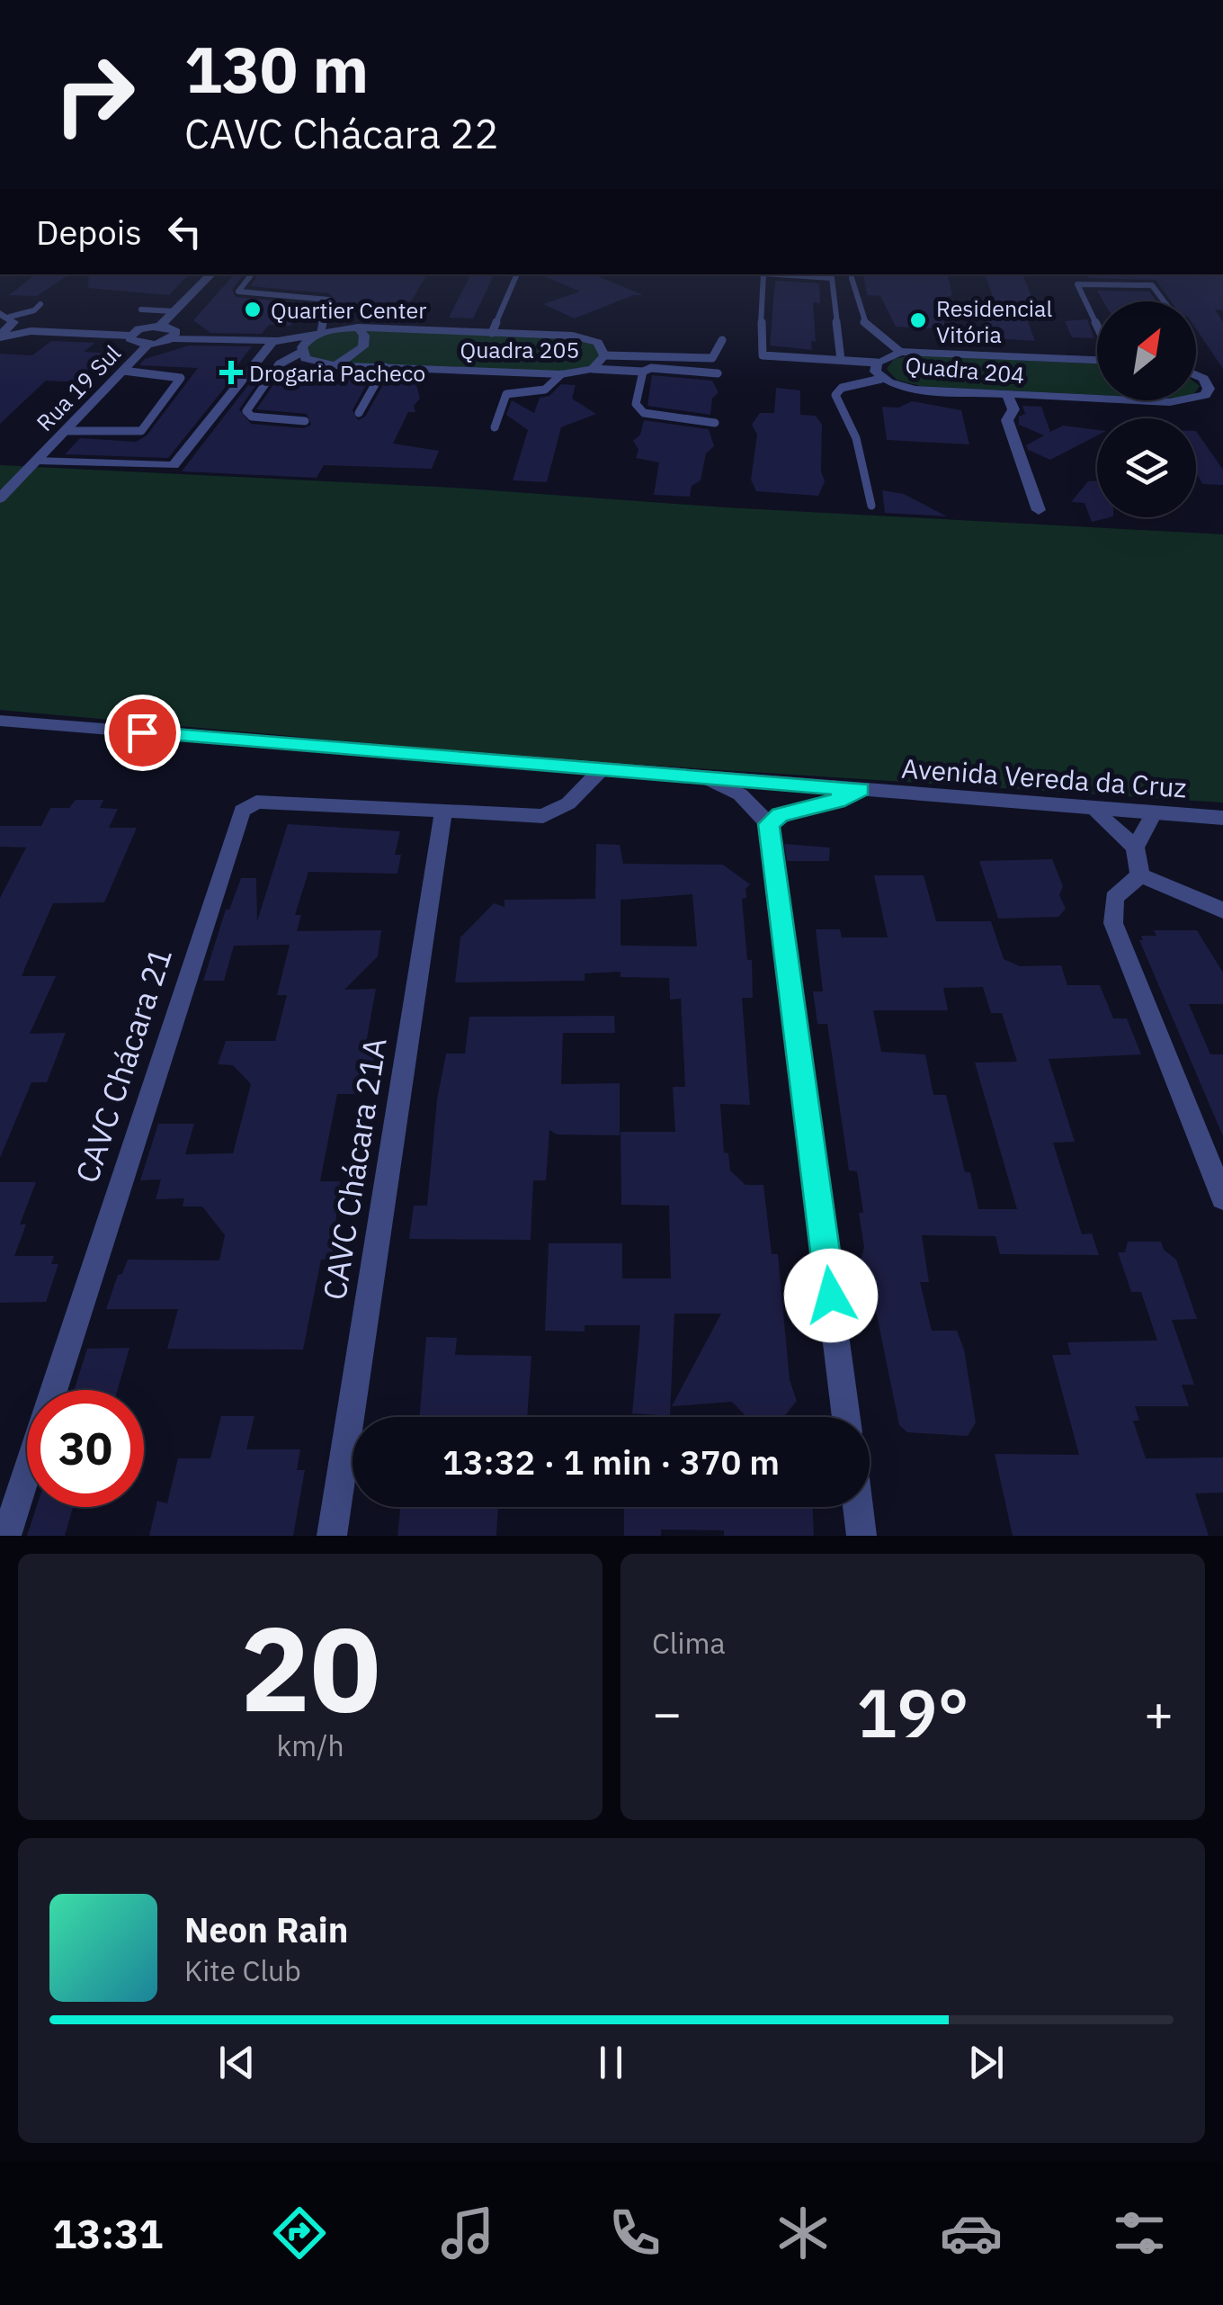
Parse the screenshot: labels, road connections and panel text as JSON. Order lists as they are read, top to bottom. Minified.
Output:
{"streets":{"street":["Quadra 205","Quadra 204","Rua 19 Sul","Avenida Vereda da Cruz","CAVC Chácara 21","CAVC Chácara 21A"]},"crossings":[["Quadra 205","Rua 19 Sul"],["Avenida Vereda da Cruz","CAVC Chácara 21"],["CAVC Chácara 21","CAVC Chácara 21A"]],"places":{"other":["Quartier Center","Residencial Vitória"],"health":["Drogaria Pacheco"]},"north":"top right","page":{"turn":["130 m","CAVC Chácara 22"],"then":"Depois","limit":"30","trip":"13:32 · 1 min · 370 m","tile":[["20","km/h"],"Clima"],"heat":["−","19°","+"],"song":["Neon Rain","Kite Club"],"tabs":"13:31"}}
